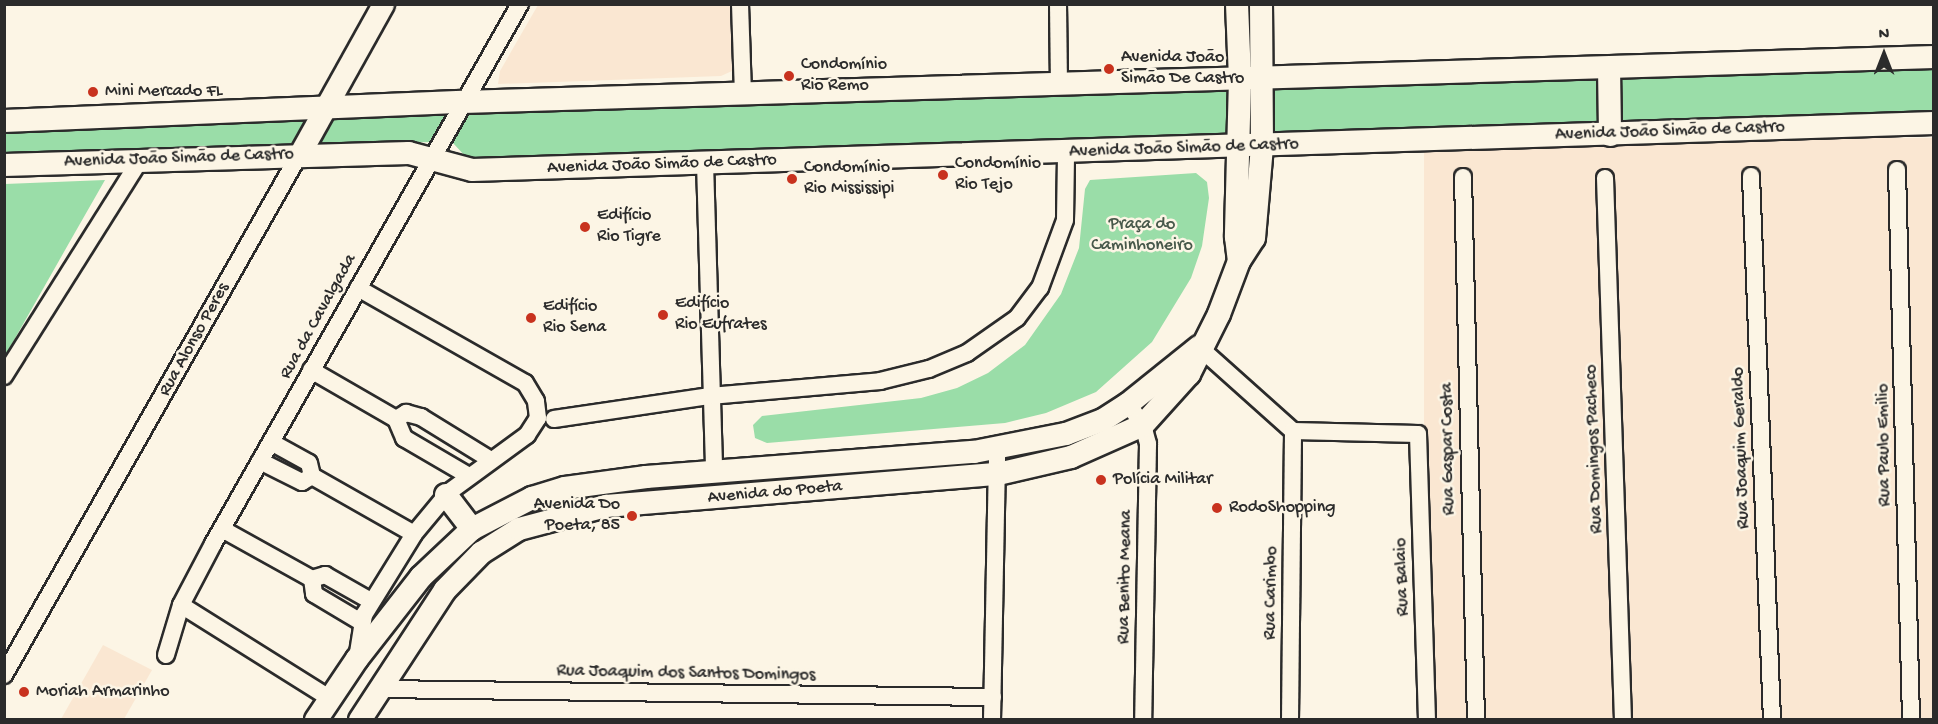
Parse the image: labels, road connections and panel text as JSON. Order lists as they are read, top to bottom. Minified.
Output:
{"streets":{"main road":["Avenida João Simão de Castro","Avenida do Poeta"],"street":["Rua da Cavalgada","Rua Alonso Peres","Rua Paulo Emilio","Rua Joaquim Geraldo","Rua Gaspar Costa","Rua Domingos Pacheco","Rua Benito Meana","Rua Balaio","Rua Carimbo","Rua Joaquim dos Santos Domingos"]},"crossings":[["Avenida João Simão de Castro","Rua da Cavalgada"],["Avenida João Simão de Castro","Rua Alonso Peres"],["Avenida João Simão de Castro","Avenida do Poeta"],["Rua da Cavalgada","Avenida do Poeta"],["Avenida do Poeta","Rua Benito Meana"],["Avenida do Poeta","Rua Joaquim dos Santos Domingos"],["Rua Balaio","Rua Carimbo"]],"parks":["Praça do Caminhoneiro"],"places":["Avenida João Simão De Castro","Condomínio Rio Remo","Mini Mercado FL","Condomínio Rio Tejo","Condomínio Rio Mississipi","Edifício Rio Tigre","Edifício Rio Eufrates","Edifício Rio Sena","Polícia Militar","RodoShopping","Avenida Do Poeta, 85","Moriah Armarinho"],"north":"top"}
